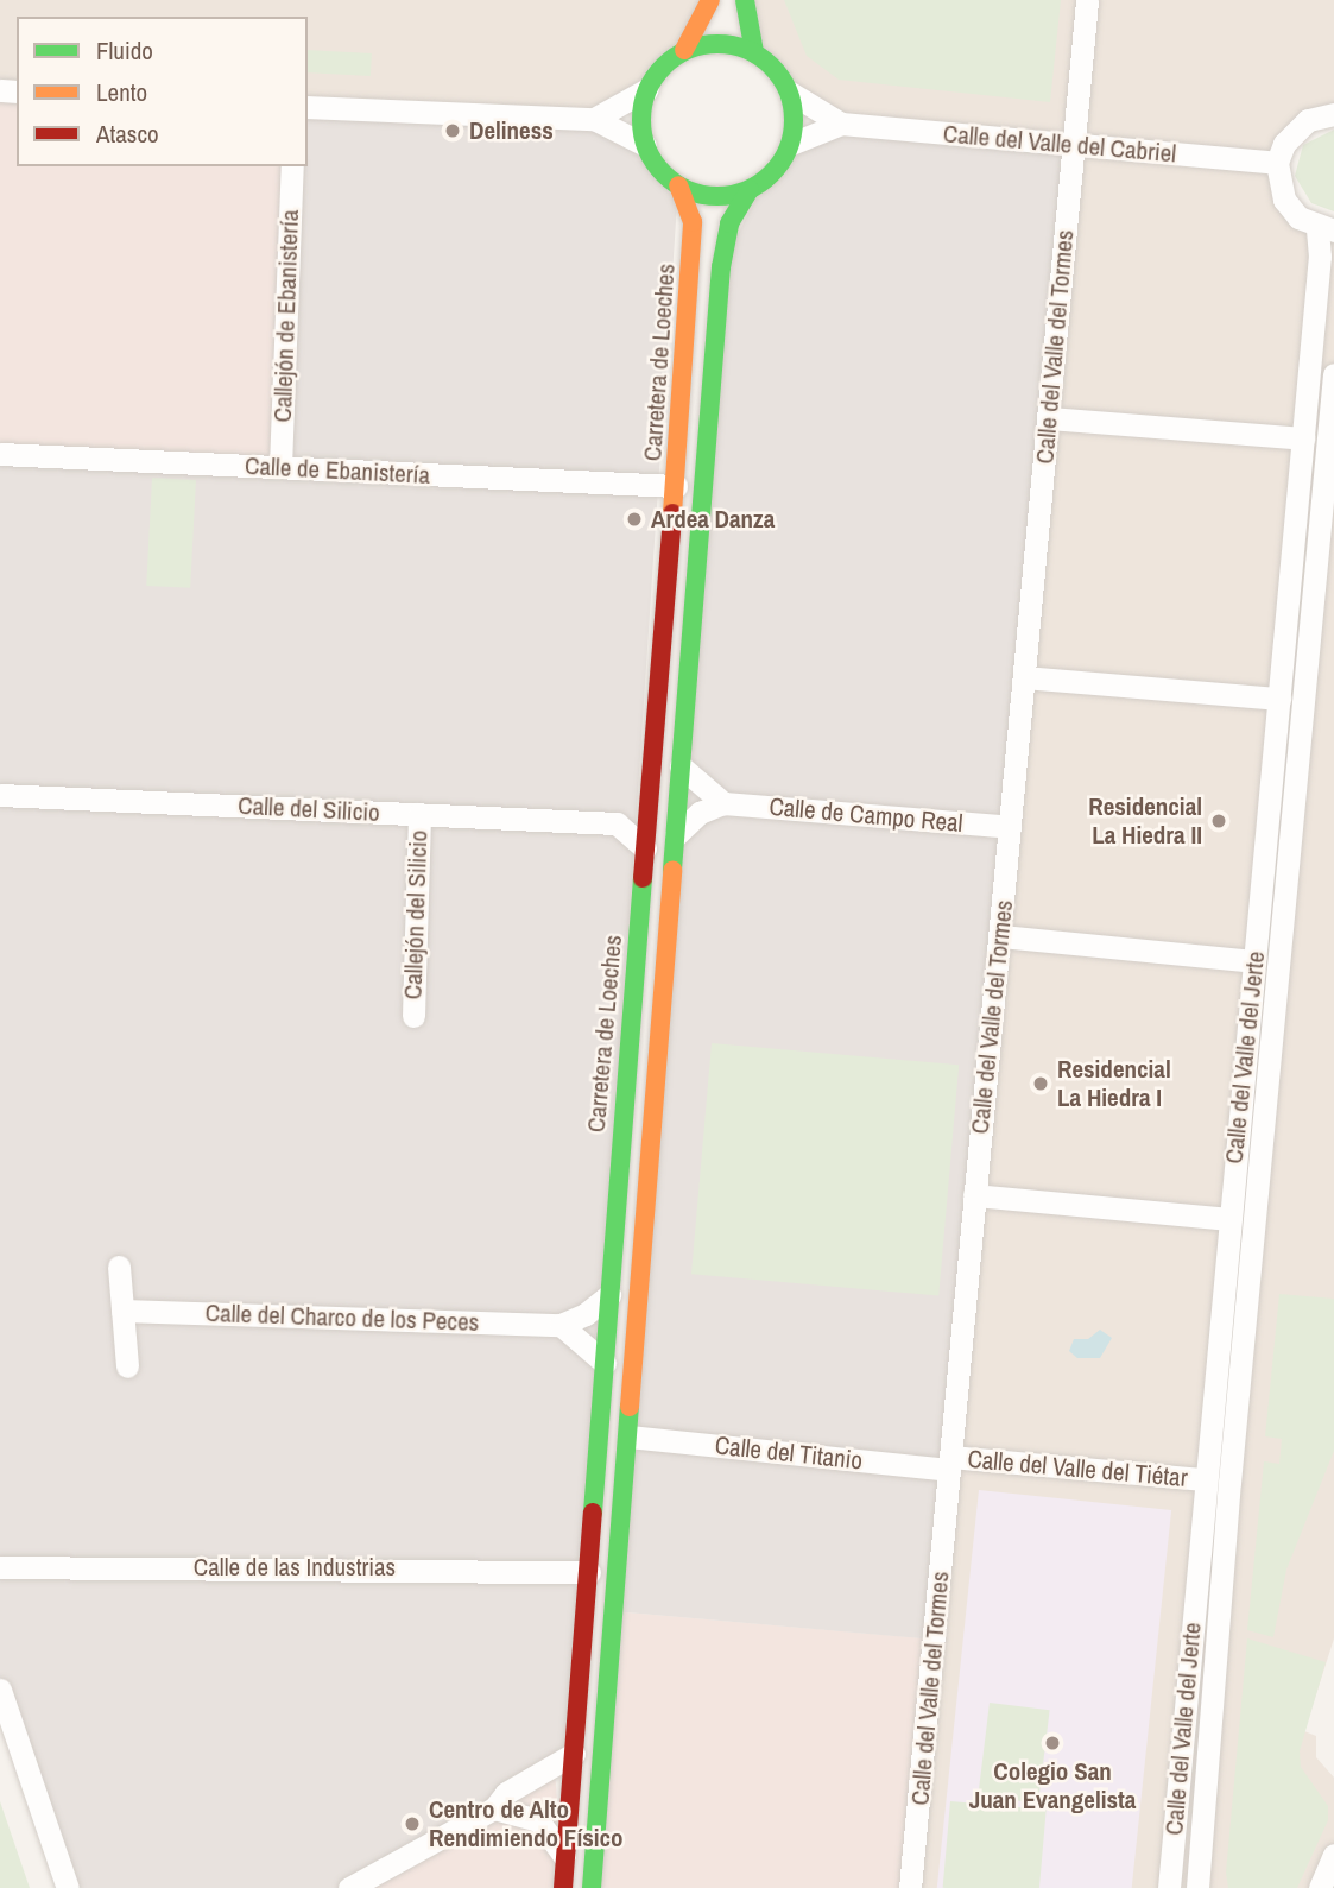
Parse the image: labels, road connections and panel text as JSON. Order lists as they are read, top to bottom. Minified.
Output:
{"streets":{"main road":["Carretera de Loeches"],"street":["Calle del Valle del Cabriel","Callejón de Ebanistería","Calle del Valle del Tormes","Calle de Ebanistería","Calle del Silicio","Calle de Campo Real","Callejón del Silicio","Calle del Valle del Jerte","Calle del Charco de los Peces","Calle del Titanio","Calle del Valle del Tiétar","Calle de las Industrias"]},"crossings":[["Calle del Valle del Cabriel","Calle del Valle del Tormes"],["Calle del Valle del Cabriel","Carretera de Loeches"],["Callejón de Ebanistería","Calle de Ebanistería"],["Calle del Valle del Tormes","Calle de Campo Real"],["Calle del Valle del Tormes","Calle del Titanio"],["Calle del Valle del Tormes","Calle del Valle del Tiétar"],["Carretera de Loeches","Calle de Ebanistería"],["Carretera de Loeches","Calle del Titanio"],["Carretera de Loeches","Calle de las Industrias"],["Calle del Silicio","Callejón del Silicio"],["Calle del Valle del Jerte","Calle del Valle del Tiétar"],["Calle del Titanio","Calle del Valle del Tiétar"]],"places":["Deliness","Ardea Danza","Residencial La Hiedra II","Residencial La Hiedra I","Colegio San Juan Evangelista","Centro de Alto Rendimiendo Físico"],"legend":["Fluido","Lento","Atasco"]}
